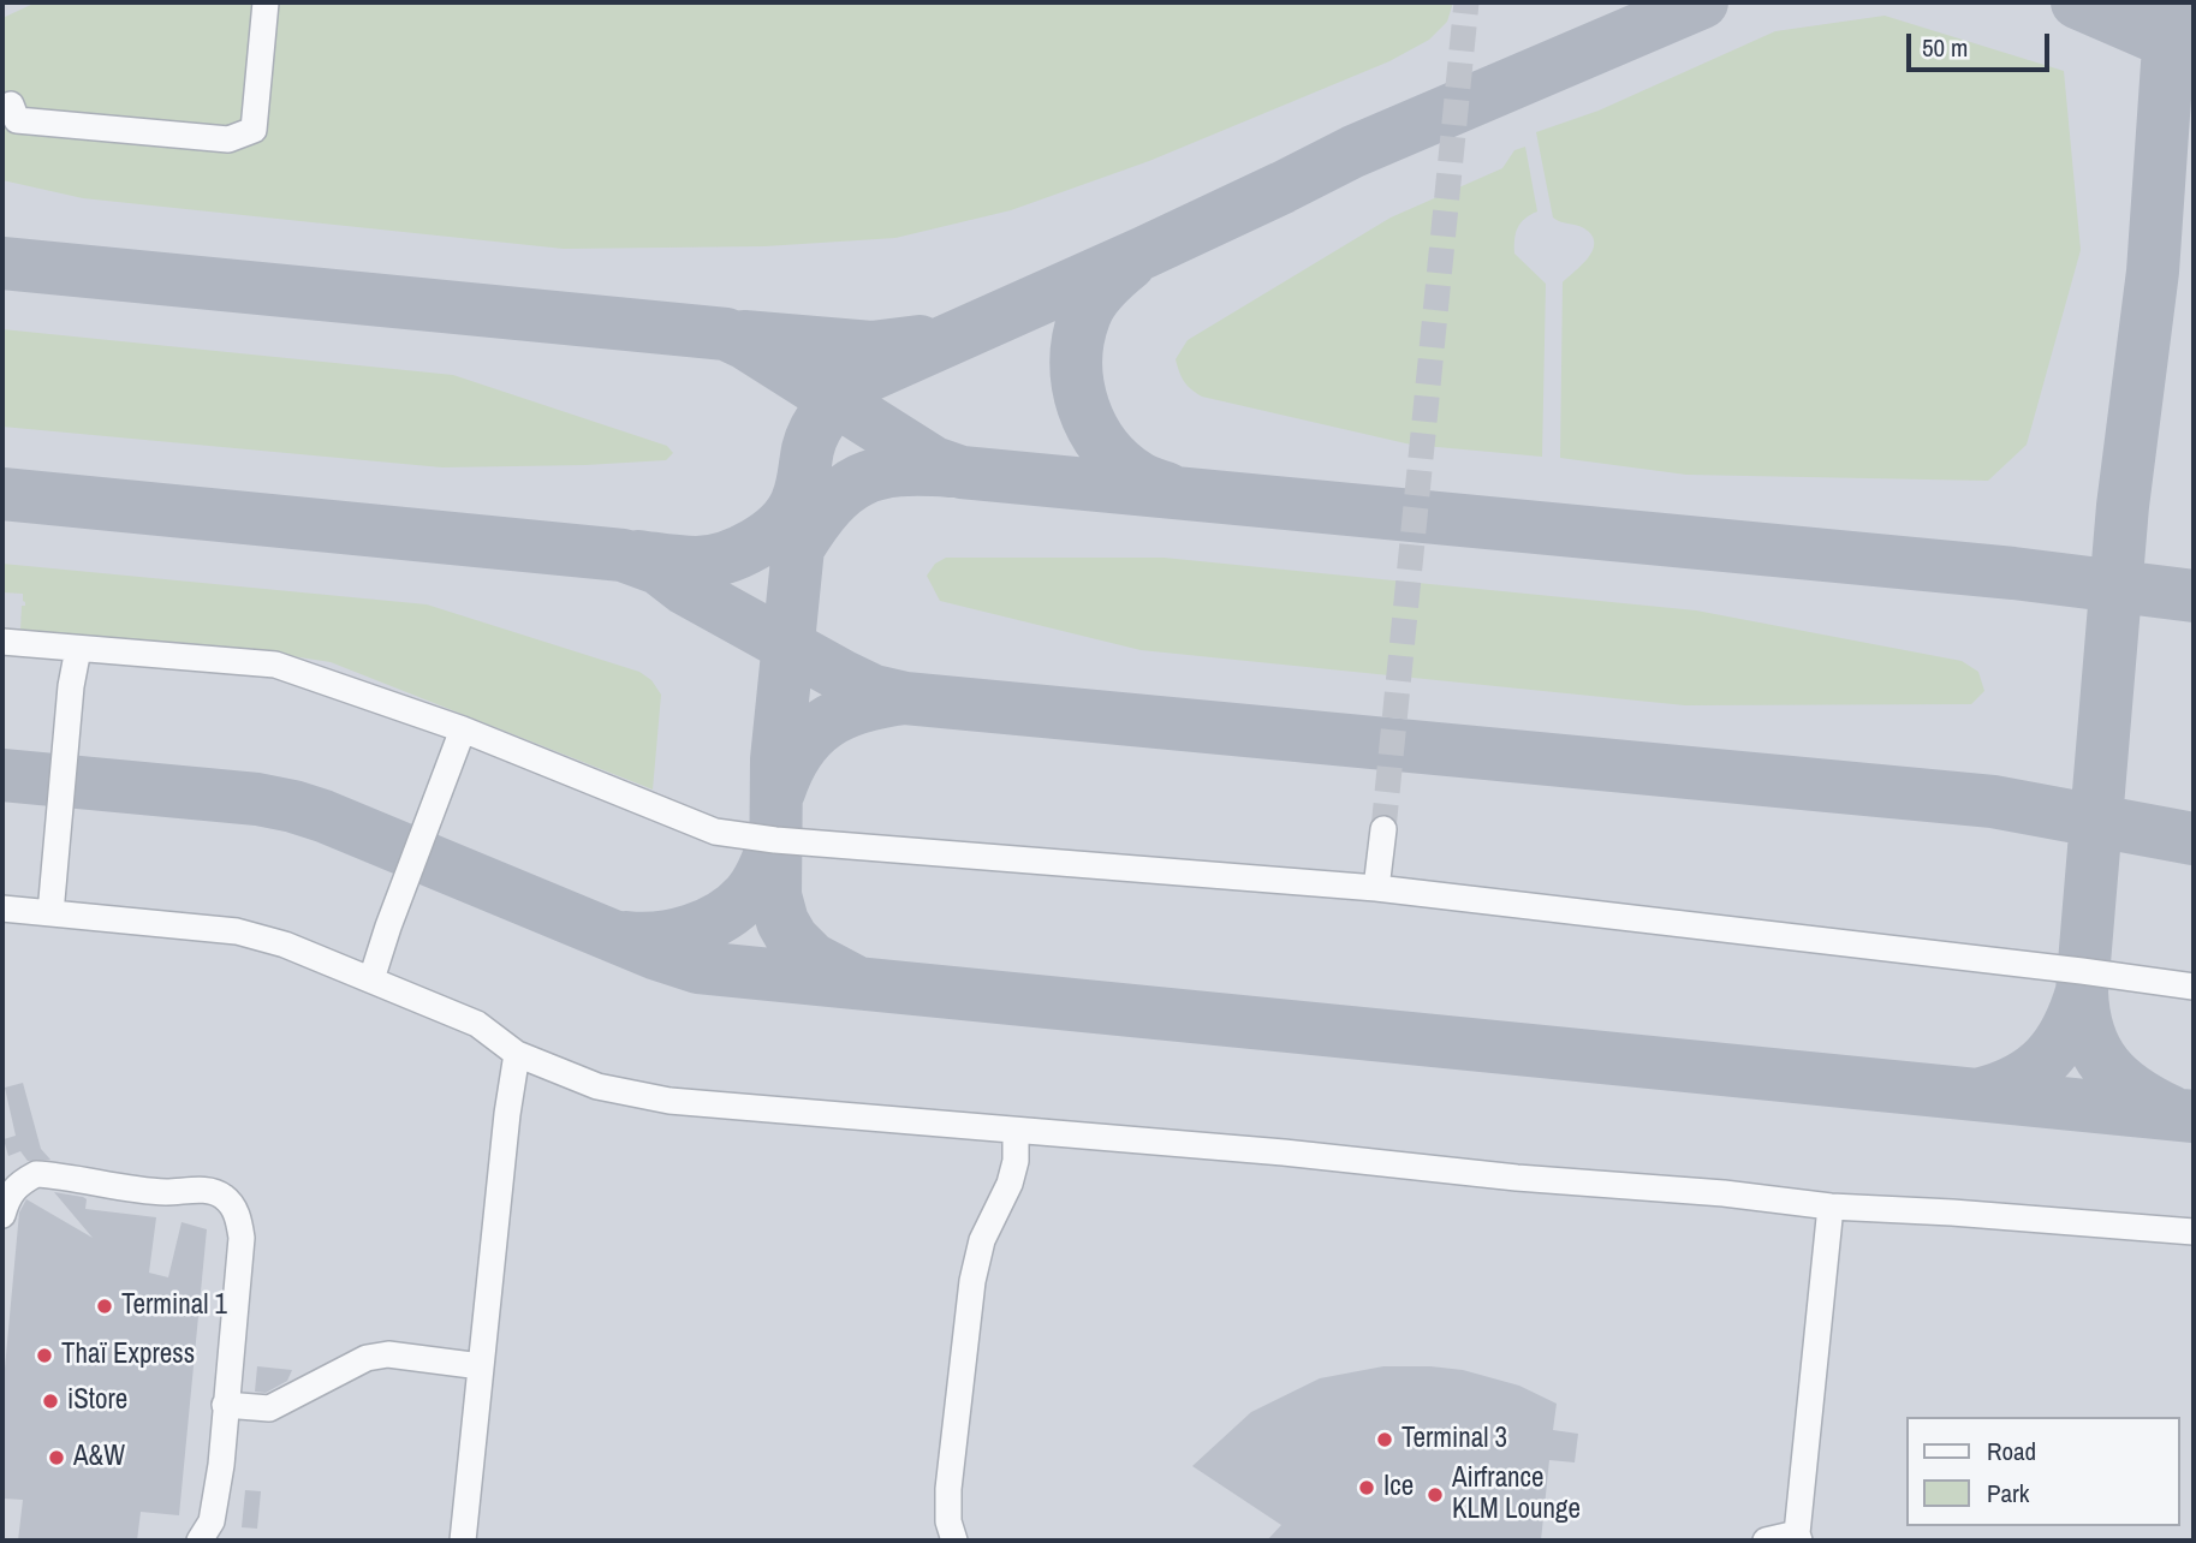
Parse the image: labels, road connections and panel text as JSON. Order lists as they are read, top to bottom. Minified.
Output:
{"places":["Terminal 1","Thaï Express","iStore","Terminal 3","A&W","Ice","Airfrance KLM Lounge"],"legend":["Road","Park"],"scale_bar":"50 m"}
